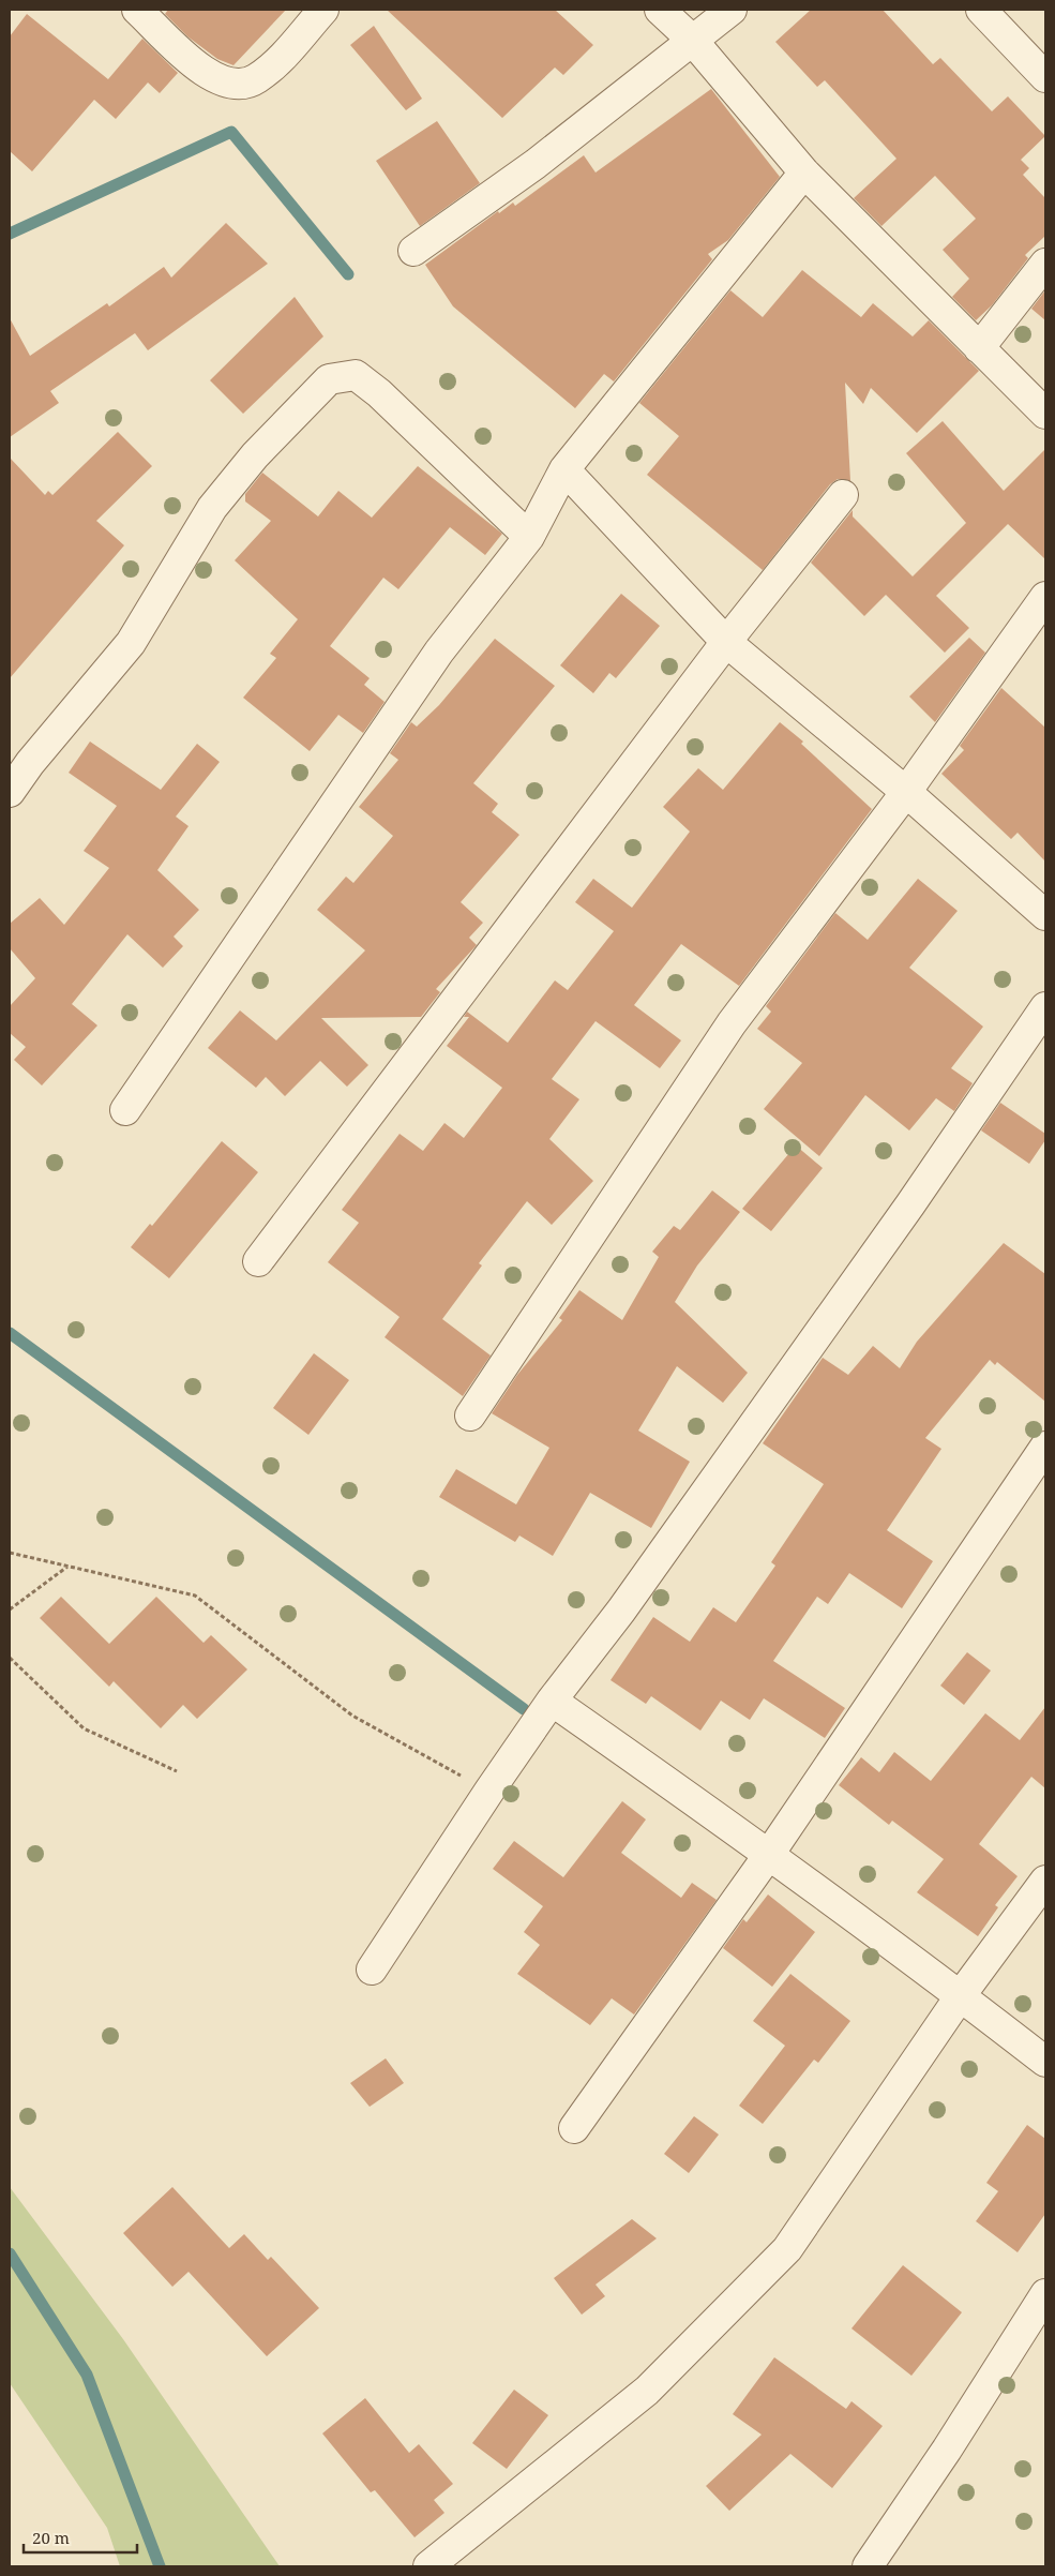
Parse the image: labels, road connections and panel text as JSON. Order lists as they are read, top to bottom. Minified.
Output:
{"scale_bar":"20 m"}
